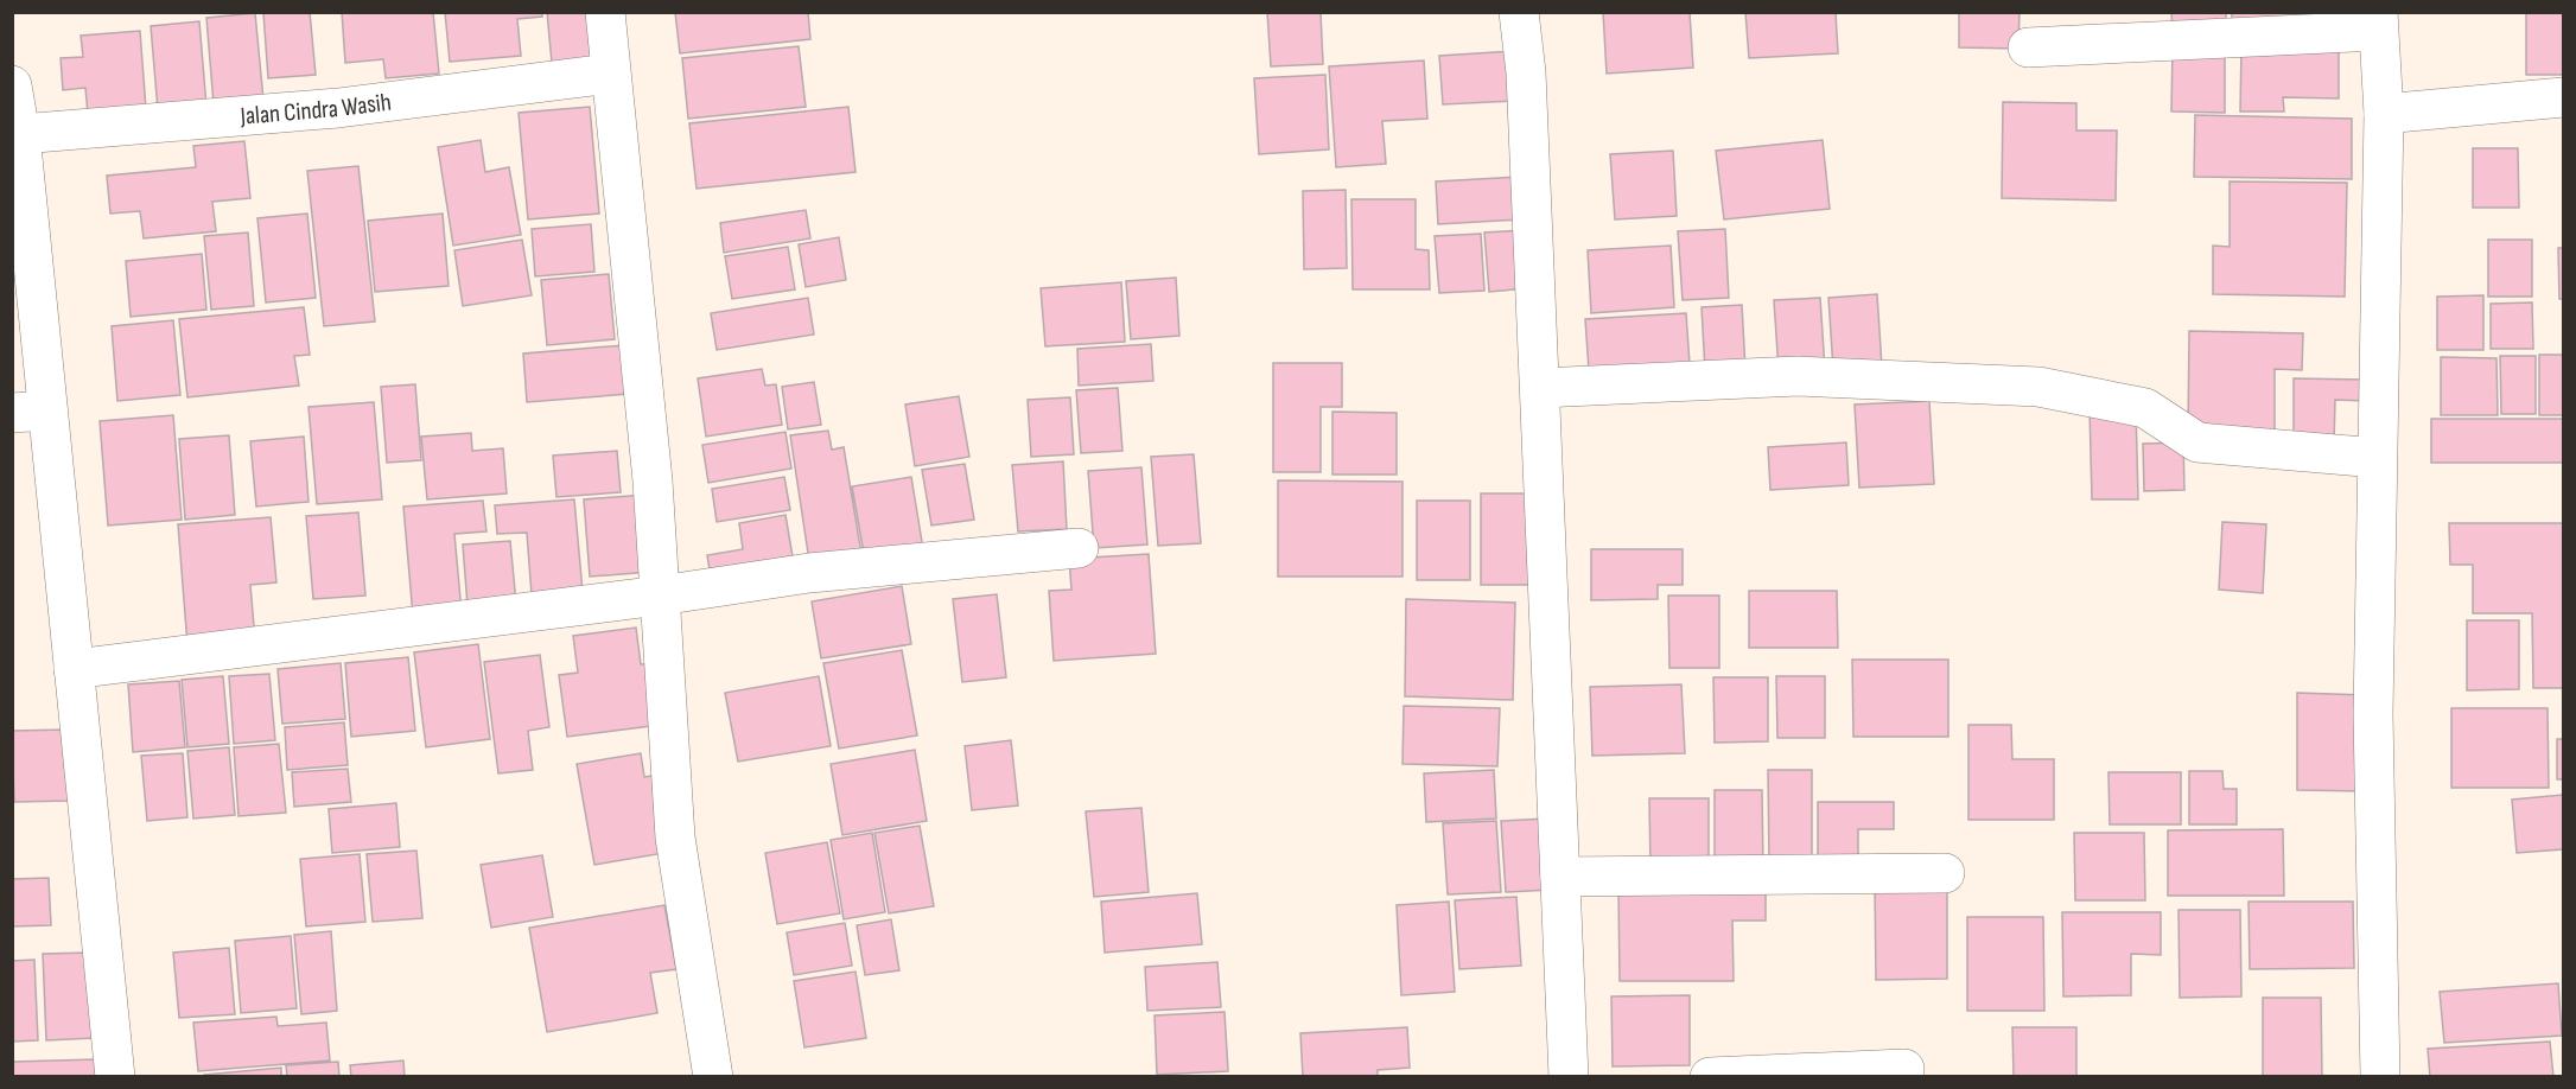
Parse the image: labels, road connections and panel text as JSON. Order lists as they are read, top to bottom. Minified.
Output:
{"streets":{"street":["Jalan Cindra Wasih"]}}
